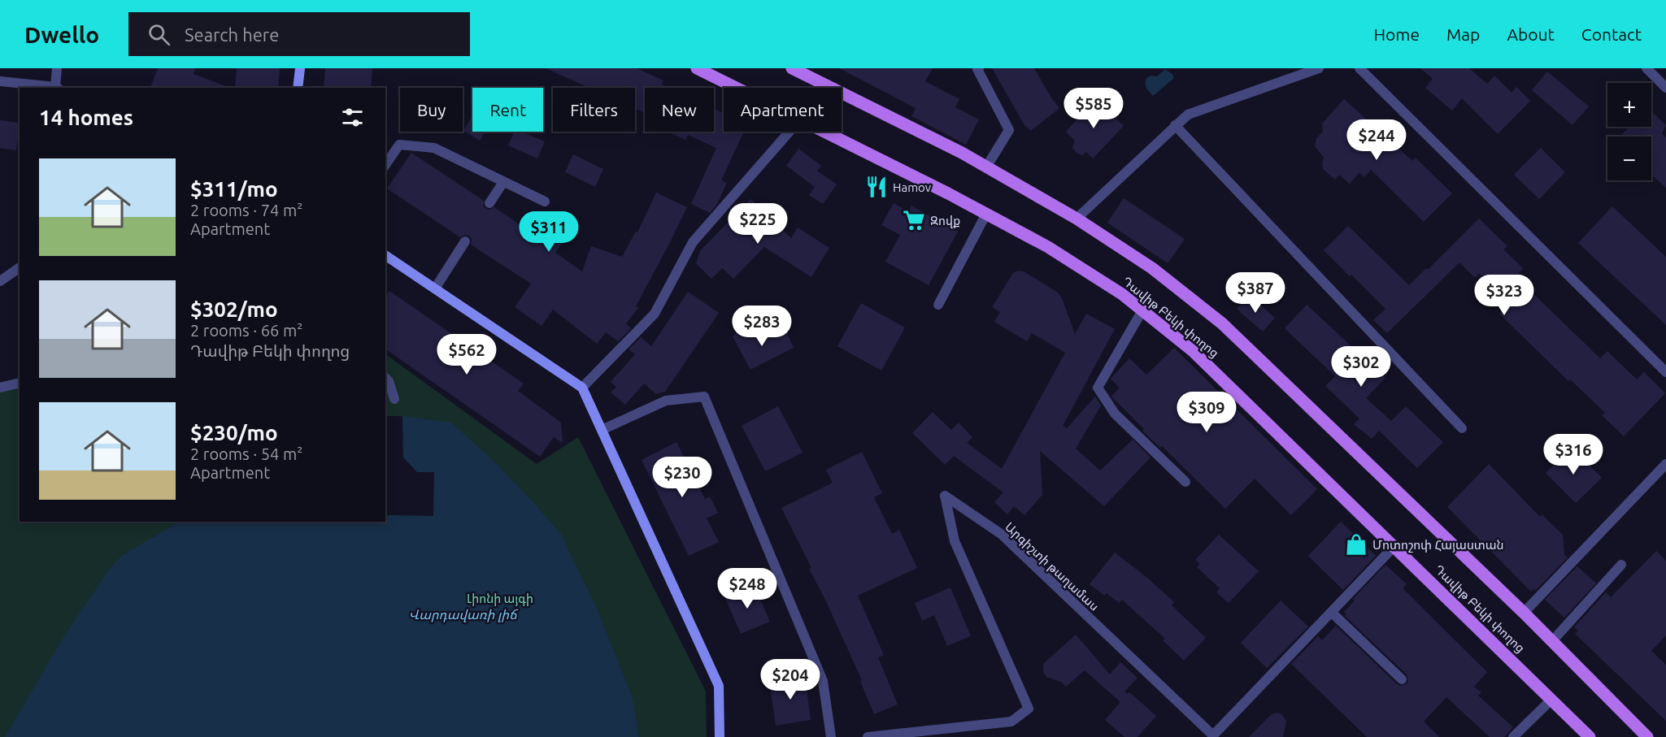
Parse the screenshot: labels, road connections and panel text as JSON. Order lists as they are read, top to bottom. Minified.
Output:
{"streets":{"main road":["Դավիթ Բեկի փողոց"],"street":["Արգիշտի թաղամաս"]},"crossings":[["Դավիթ Բեկի փողոց","Արգիշտի թաղամաս"]],"water":["Վարդավառի լիճ"],"parks":["Լիոնի այգի"],"places":{"restaurant":["Hamov"],"supermarket":["Զովք"],"shop":["Մոտոշոփ Հայաստան"]},"page":{"header":"Dwello","search":"Search here","nav":["Home","Map","About","Contact"],"map_buttons":["+","−"],"price":["$585","$244","$225","$311","$387","$323","$283","$562","$302","$309","$316","$230","$248","$204"],"chip":["Buy","Rent","Filters","New","Apartment"],"heading":"14 homes","list":[{"name":"$311/mo","note":"2 rooms · 74 m² · Apartment"},{"name":"$302/mo","note":"2 rooms · 66 m² · Դավիթ Բեկի փողոց"},{"name":"$230/mo","note":"2 rooms · 54 m² · Apartment"}]}}
